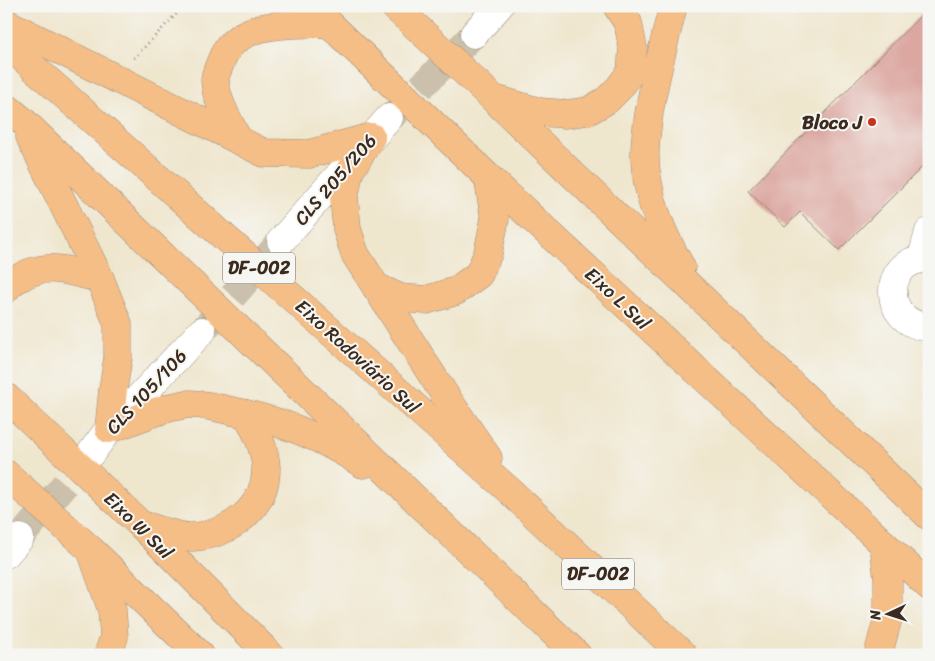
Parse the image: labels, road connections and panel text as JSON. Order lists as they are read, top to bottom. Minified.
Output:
{"streets":{"main road":["DF-002","Eixo L Sul","Eixo Rodoviário Sul","Eixo W Sul"],"street":["CLS 205/206","CLS 105/106"]},"places":["Bloco J"],"north":"left"}
